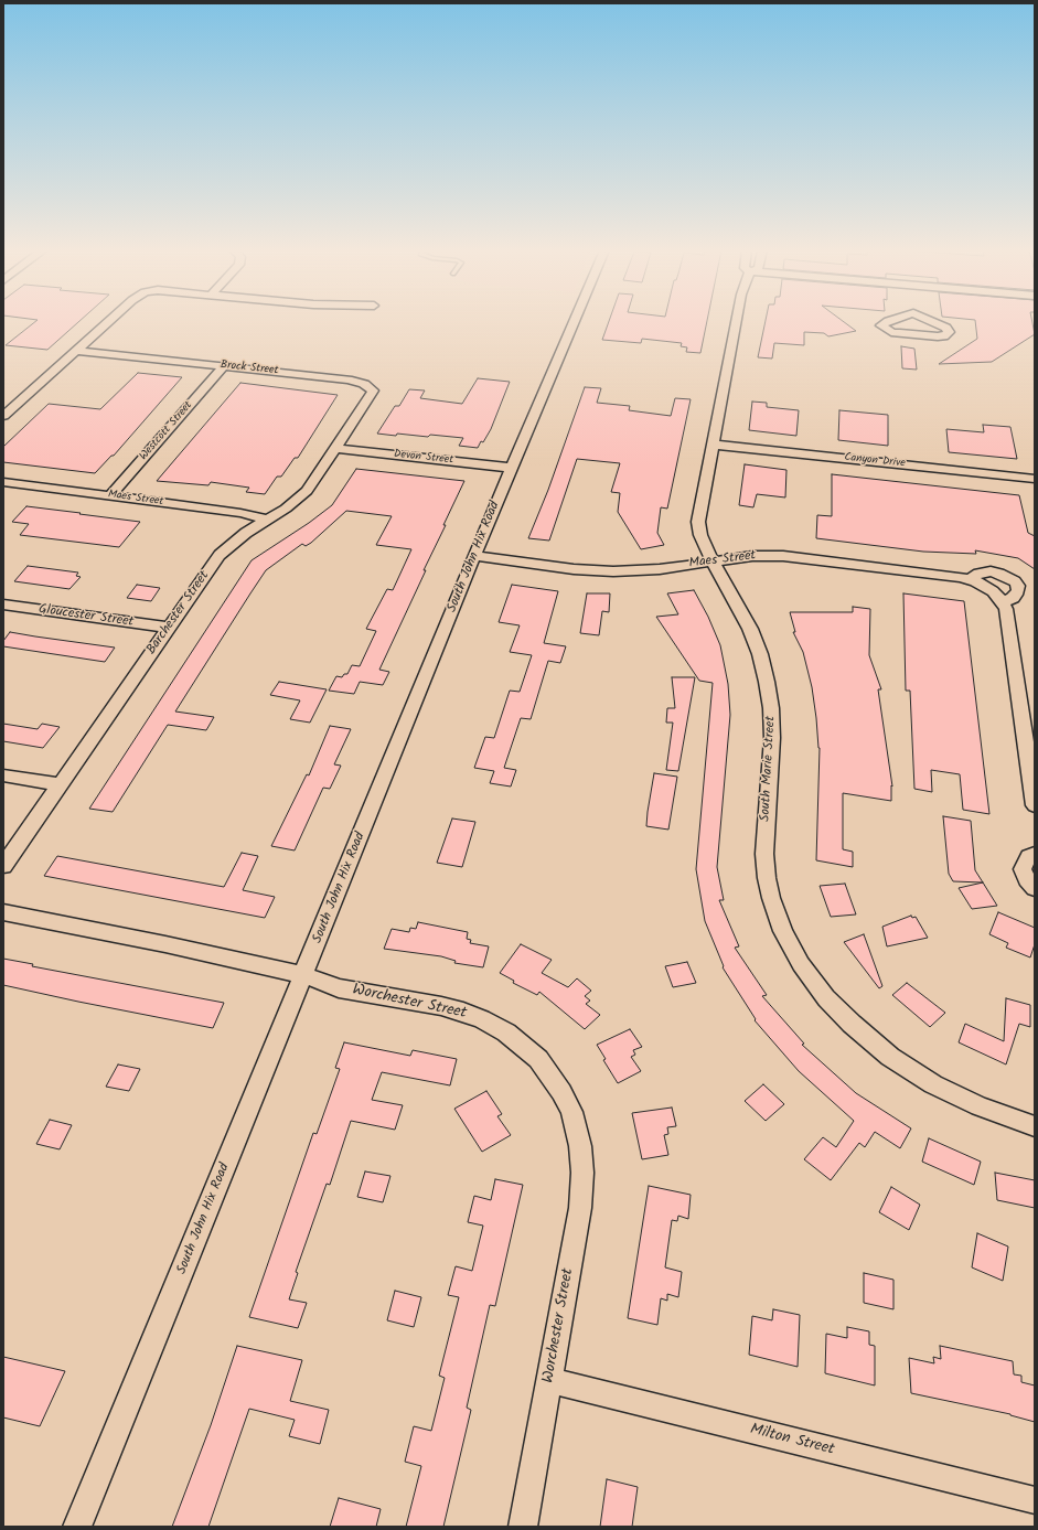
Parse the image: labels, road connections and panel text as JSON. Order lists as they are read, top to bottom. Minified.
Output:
{"streets":{"street":["Brock Street","Westcott Street","Devon Street","Canyon Drive","Maes Street","South John Hix Road","Barchester Street","Gloucester Street","South Marie Street","Worchester Street","Milton Street"]},"crossings":[["Brock Street","Westcott Street"],["Brock Street","Barchester Street"],["Westcott Street","Maes Street"],["Devon Street","South John Hix Road"],["Devon Street","Barchester Street"],["Canyon Drive","South Marie Street"],["Maes Street","South John Hix Road"],["Maes Street","Barchester Street"],["Maes Street","South Marie Street"],["South John Hix Road","Worchester Street"],["Barchester Street","Gloucester Street"],["Worchester Street","Milton Street"]]}
